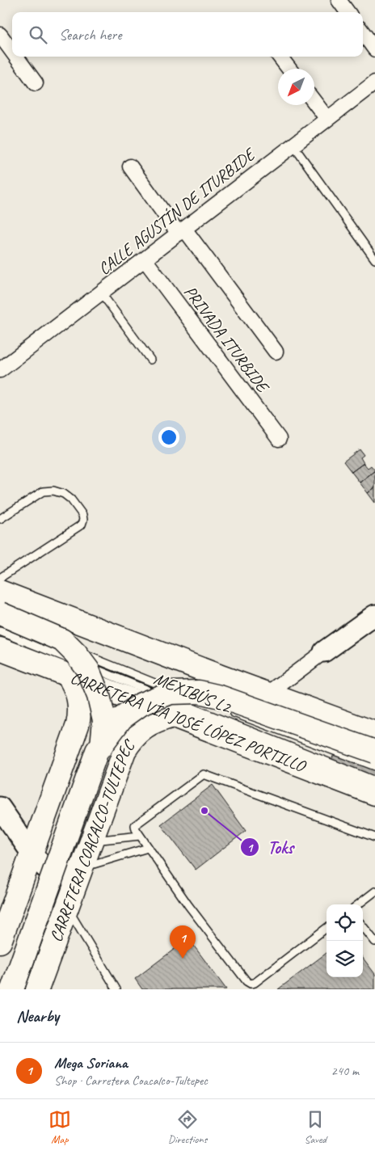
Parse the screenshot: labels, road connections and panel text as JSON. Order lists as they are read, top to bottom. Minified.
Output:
{"streets":{"main road":["CARRETERA VÍA JOSÉ LÓPEZ PORTILLO","CARRETERA COACALCO-TULTEPEC"],"street":["CALLE AGUSTÍN DE ITURBIDE","PRIVADA ITURBIDE"],"lane":["MEXIBÚS L2"]},"crossings":[["CALLE AGUSTÍN DE ITURBIDE","PRIVADA ITURBIDE"],["CARRETERA VÍA JOSÉ LÓPEZ PORTILLO","CARRETERA COACALCO-TULTEPEC"]],"places":["Toks"],"north":"bottom left","page":{"search":"Search here","pins":"1","heading":"Nearby","list":[{"mark":"1","name":"Mega Soriana","note":"Shop · Carretera Coacalco-Tultepec","value":"240 m"}],"nav":["Map","Directions","Saved"]}}
